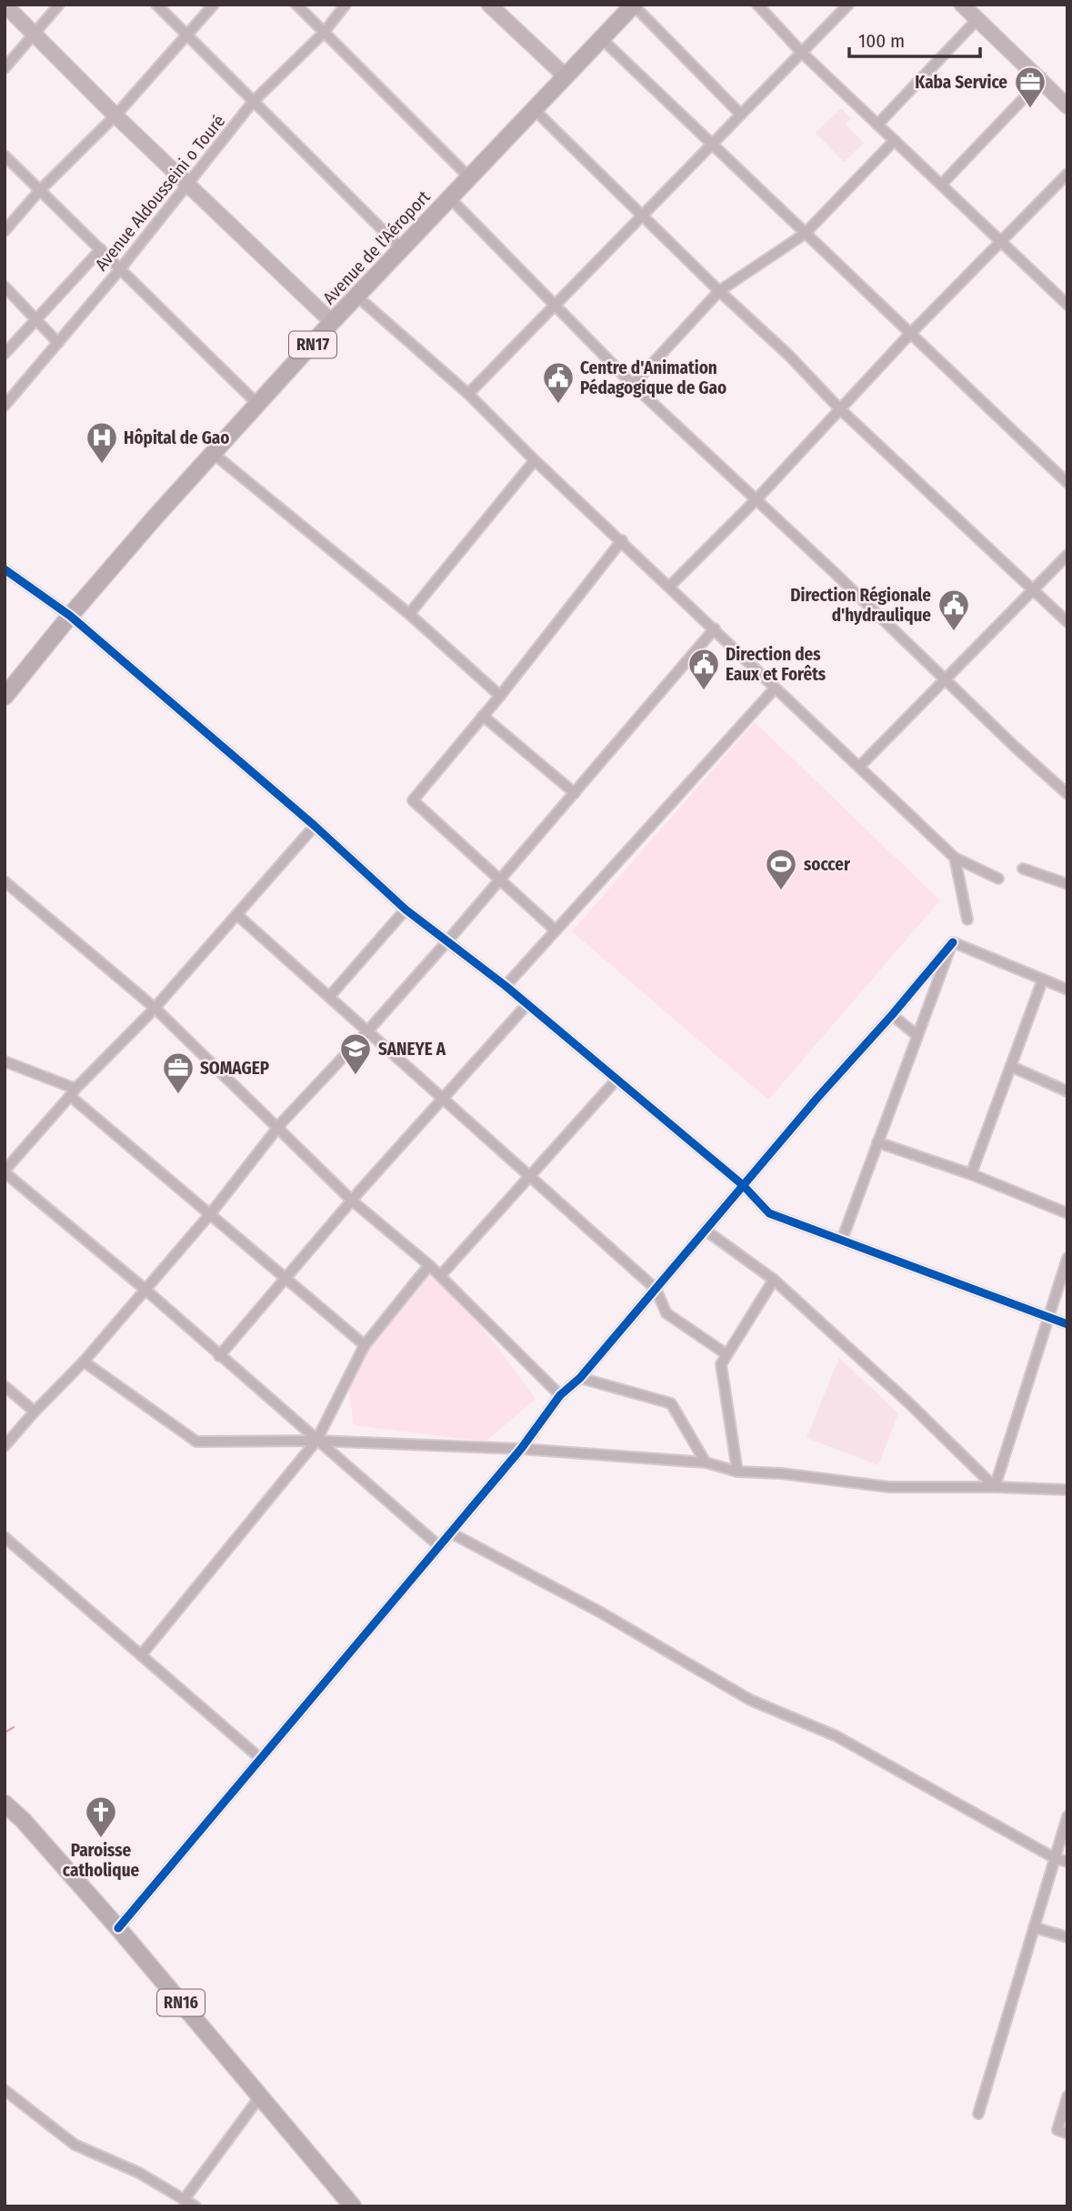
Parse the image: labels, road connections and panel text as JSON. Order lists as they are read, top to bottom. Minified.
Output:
{"streets":{"main road":["Avenue de l'Aéroport","RN17","RN16"],"street":["Avenue Aldousseini o Touré"]},"places":{"office":["Kaba Service","SOMAGEP"],"public building":["Centre d'Animation Pédagogique de Gao","Direction Régionale d'hydraulique","Direction des Eaux et Forêts"],"hospital":["Hôpital de Gao"],"sports":["soccer"],"school or university":["SANEYE A"],"church":["Paroisse catholique"]},"scale_bar":"100 m"}
